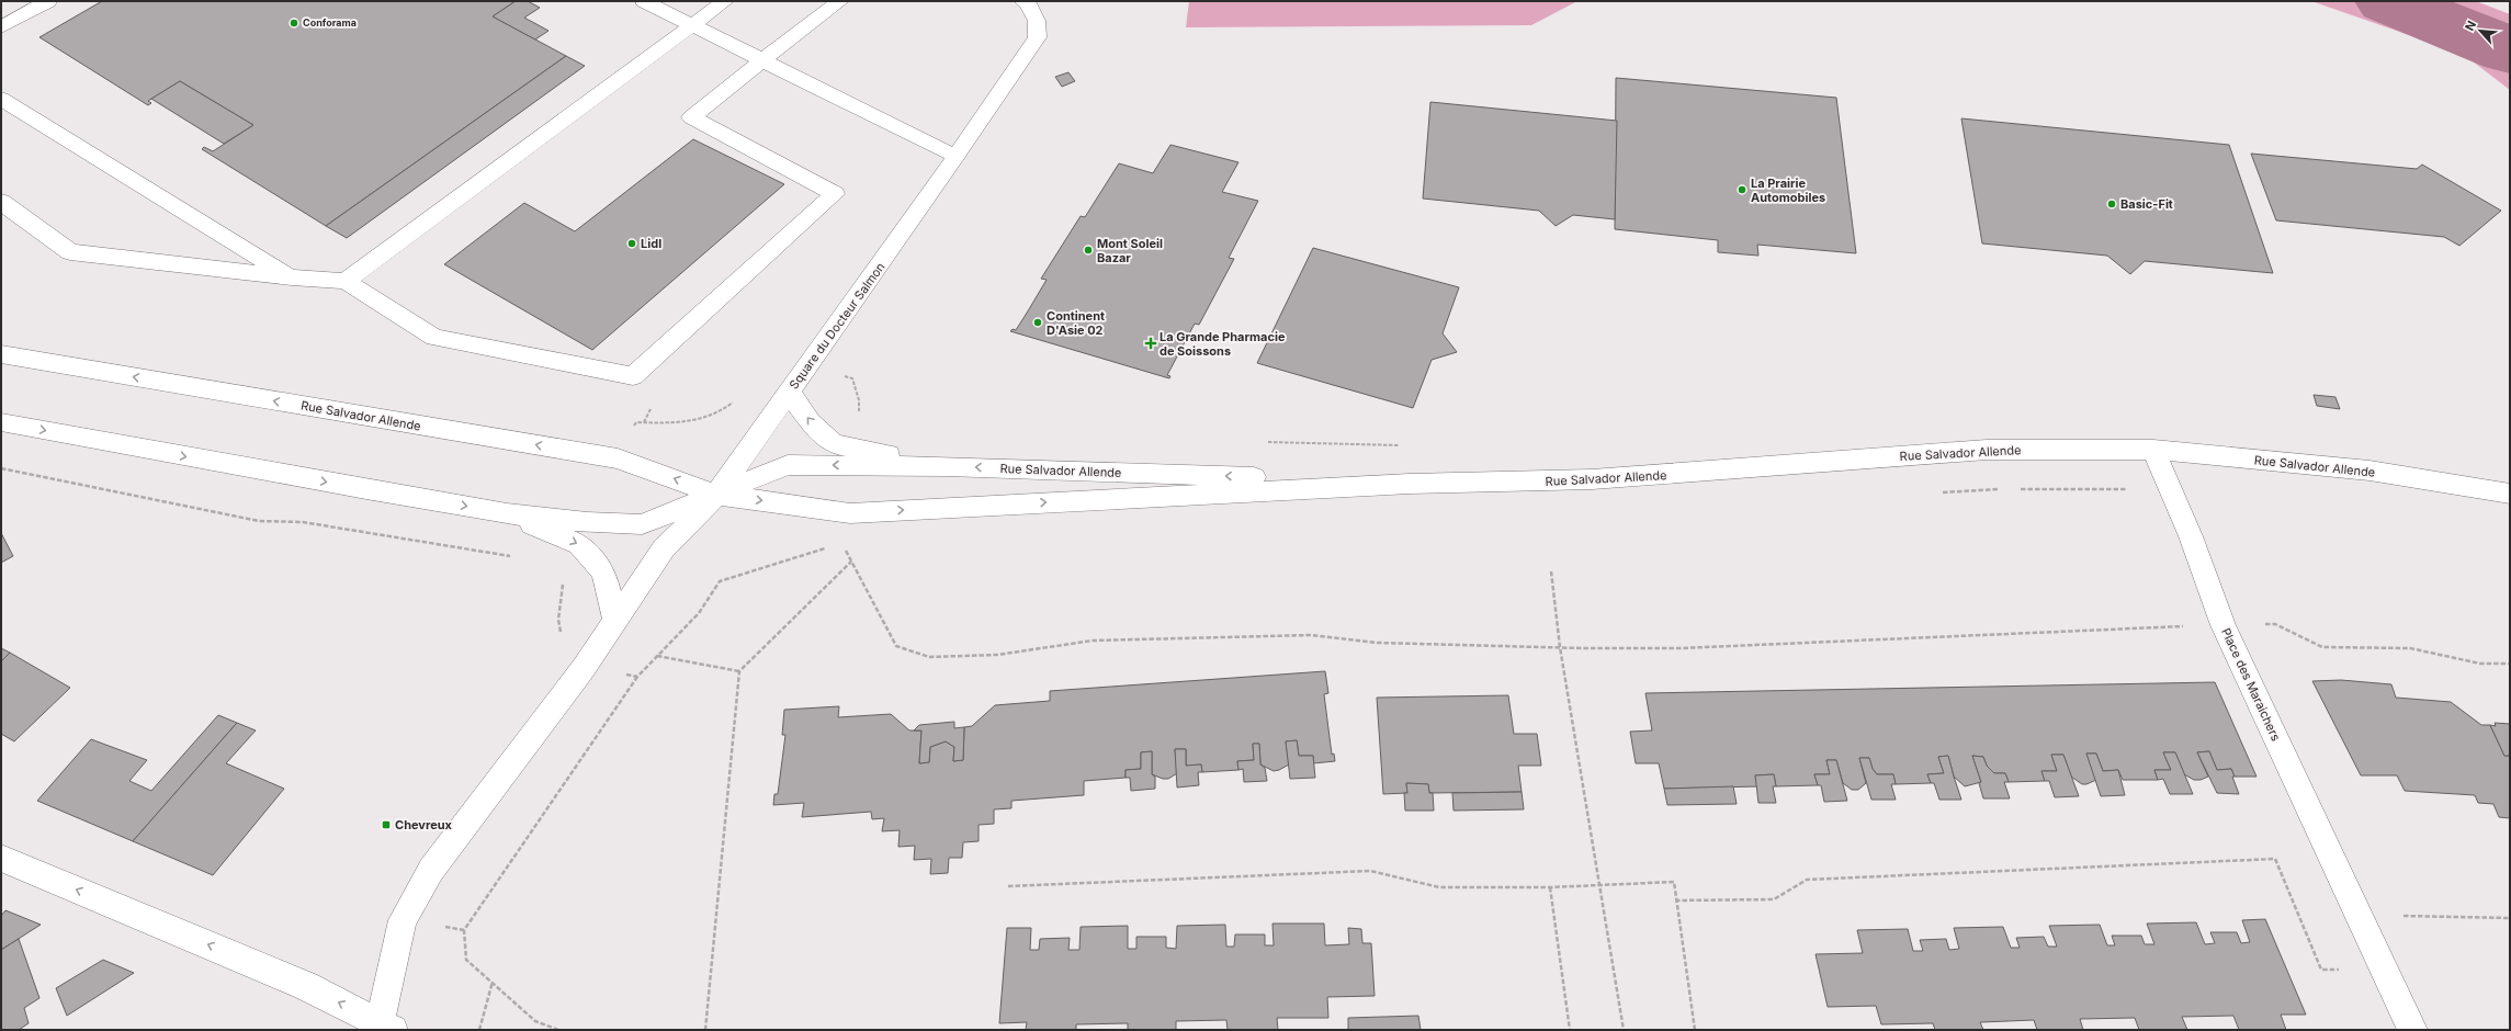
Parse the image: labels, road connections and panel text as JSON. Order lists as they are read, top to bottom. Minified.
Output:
{"streets":{"street":["Square du Docteur Salmon","Rue Salvador Allende","Place des Maraichers"]},"crossings":[["Square du Docteur Salmon","Rue Salvador Allende"],["Rue Salvador Allende","Place des Maraichers"]],"places":{"other":["Conforama","La Prairie Automobiles","Basic-Fit","Lidl","Mont Soleil Bazar","Continent D'Asie 02"],"health":["La Grande Pharmacie de Soissons"],"transit":["Chevreux"]},"north":"top left"}
